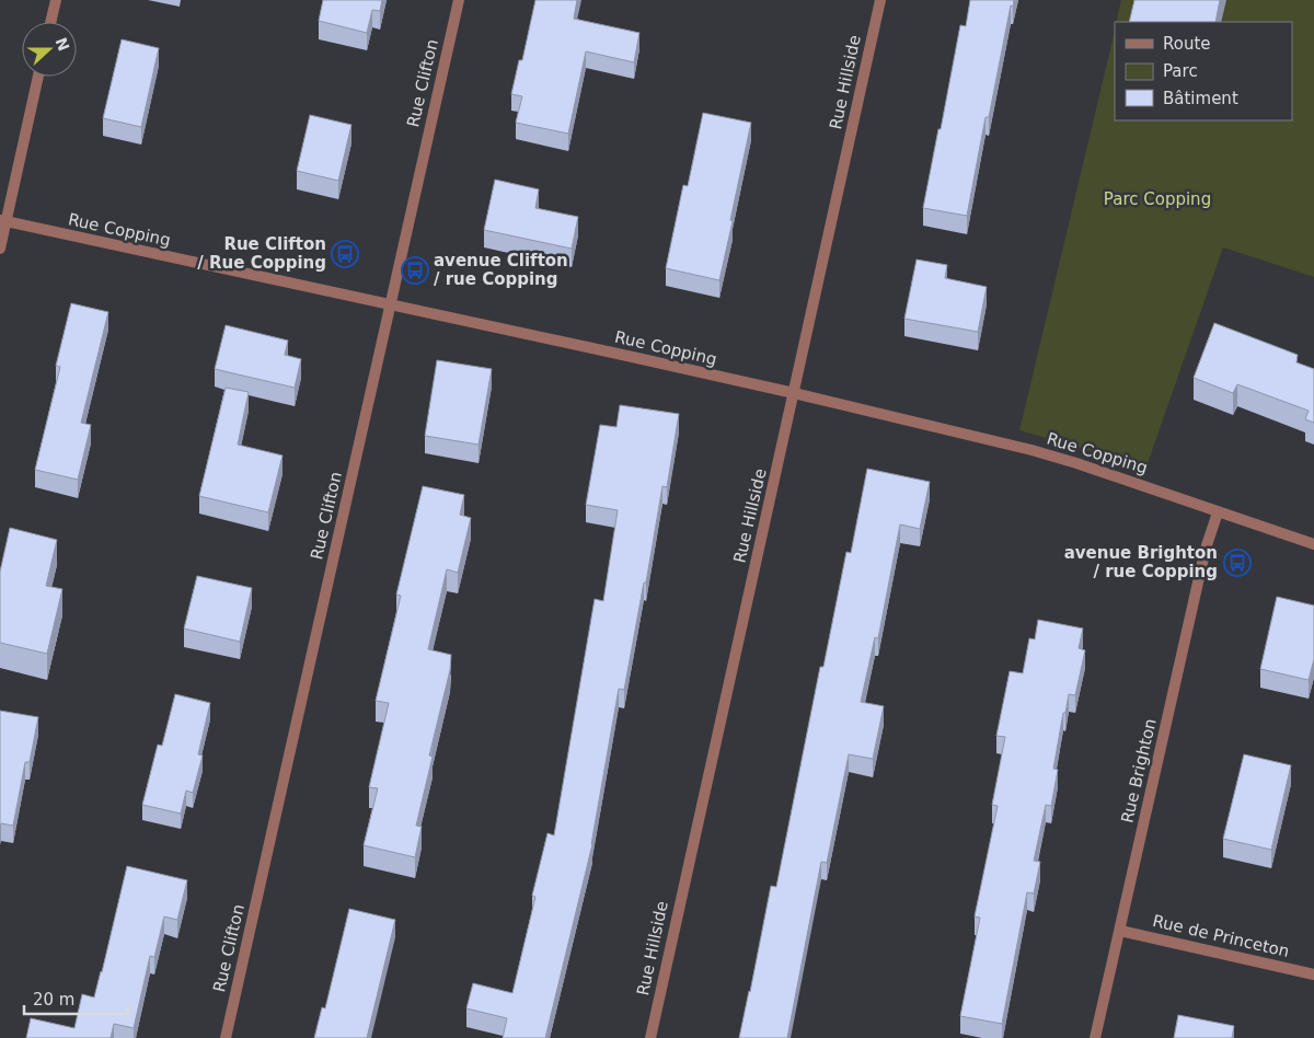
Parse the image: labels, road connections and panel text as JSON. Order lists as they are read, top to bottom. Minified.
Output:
{"streets":{"street":["Rue Hillside","Rue Clifton","Rue Copping","Rue Brighton","Rue de Princeton"]},"crossings":[["Rue Hillside","Rue Copping"],["Rue Clifton","Rue Copping"],["Rue Copping","Rue Brighton"],["Rue Brighton","Rue de Princeton"]],"parks":["Parc Copping"],"places":{"bus stop":["Rue Clifton / Rue Copping","avenue Clifton / rue Copping","avenue Brighton / rue Copping"]},"legend":["Route","Parc","Bâtiment"],"scale_bar":"20 m","north":"right"}
